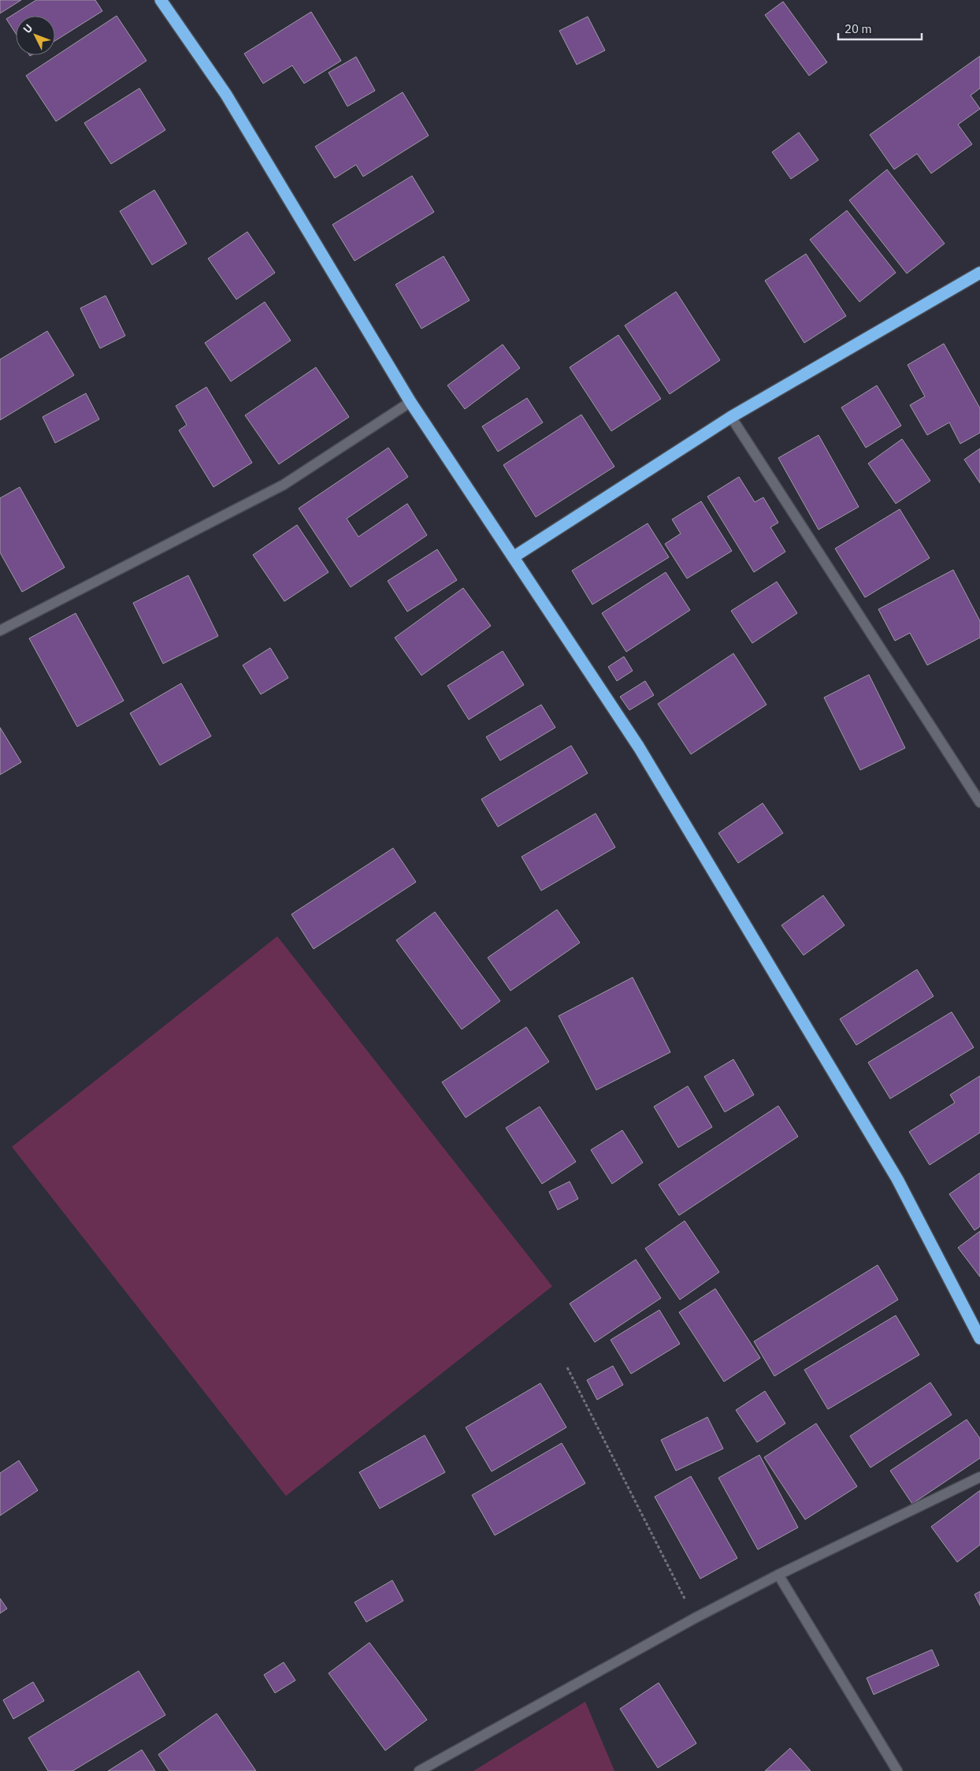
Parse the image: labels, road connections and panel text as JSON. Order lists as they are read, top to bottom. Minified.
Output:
{"scale_bar":"20 m","north":"top left"}
